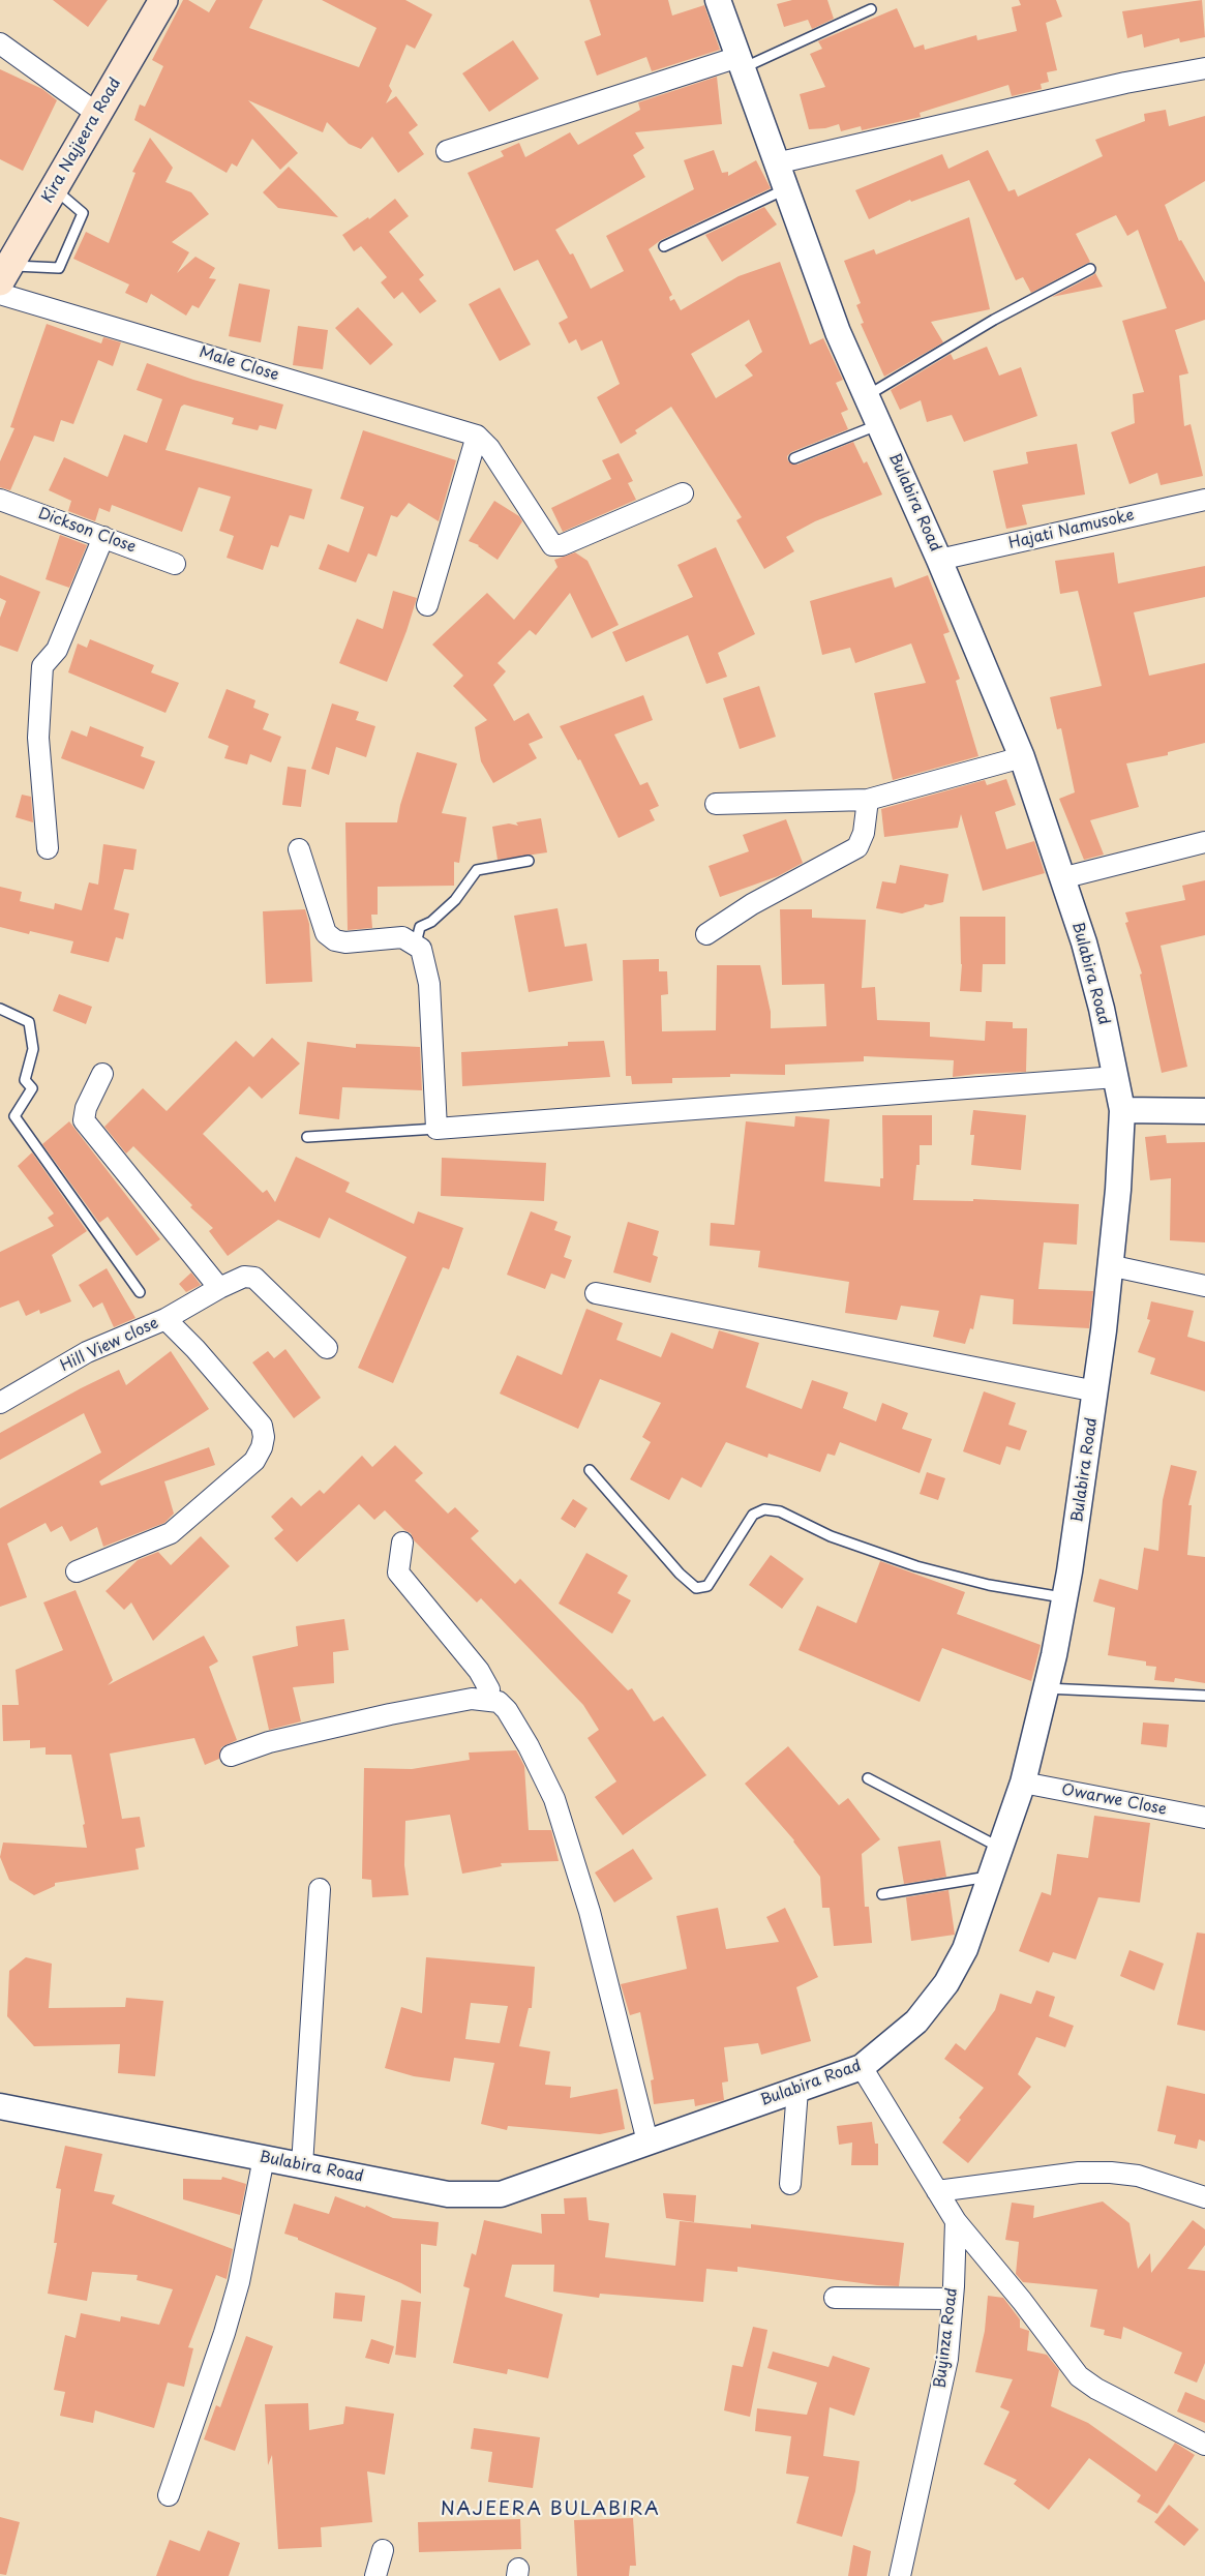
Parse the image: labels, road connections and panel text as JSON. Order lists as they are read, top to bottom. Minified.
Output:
{"streets":{"main road":["Kira Najjeera Road"],"street":["Male Close","Bulabira Road","Hajati Namusoke","Dickson Close","Hill View close","Owarwe Close","Buyinza Road"]},"crossings":[["Bulabira Road","Hajati Namusoke"],["Bulabira Road","Owarwe Close"]],"districts":["NAJEERA BULABIRA"]}
